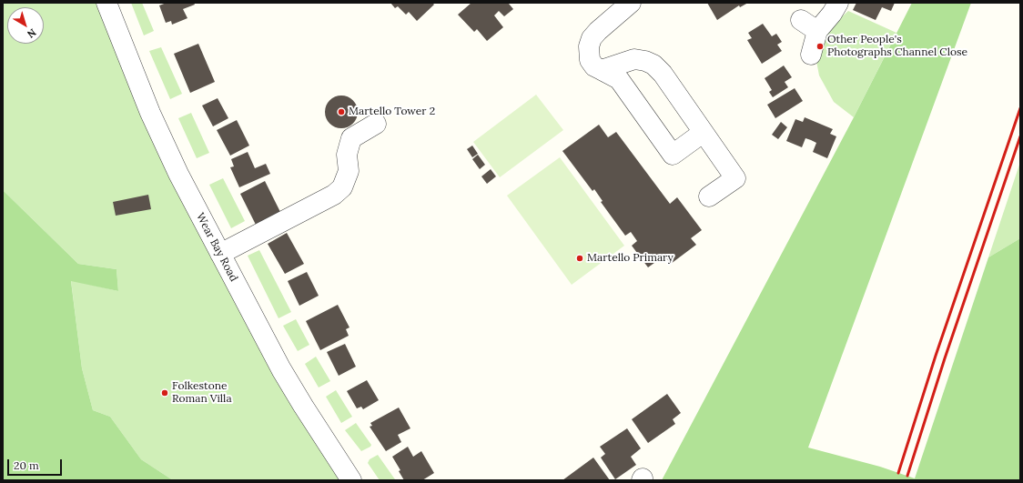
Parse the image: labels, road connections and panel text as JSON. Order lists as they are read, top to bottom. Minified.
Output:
{"streets":{"street":["Wear Bay Road"]},"places":["Other People's Photographs Channel Close","Martello Tower 2","Martello Primary","Folkestone Roman Villa"],"scale_bar":"20 m","north":"bottom right"}
